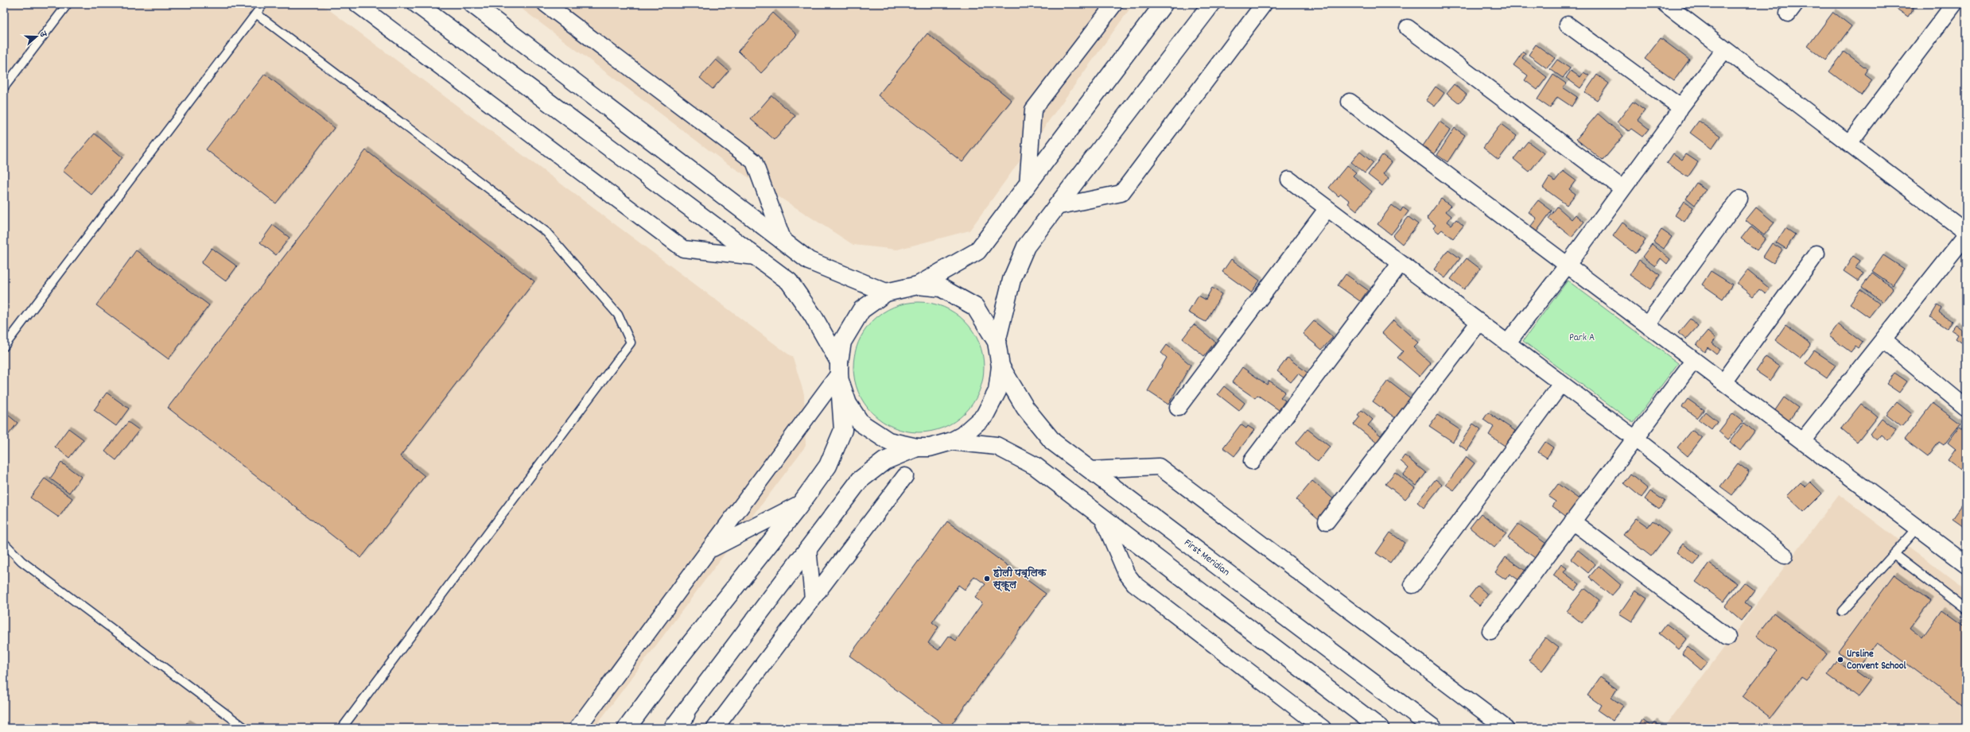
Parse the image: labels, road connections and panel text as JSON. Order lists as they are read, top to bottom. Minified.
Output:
{"streets":{"street":["First Meridian"]},"parks":["Park A"],"places":["होली पब्लिक स्कूल","Ursline Convent School"],"north":"right"}
